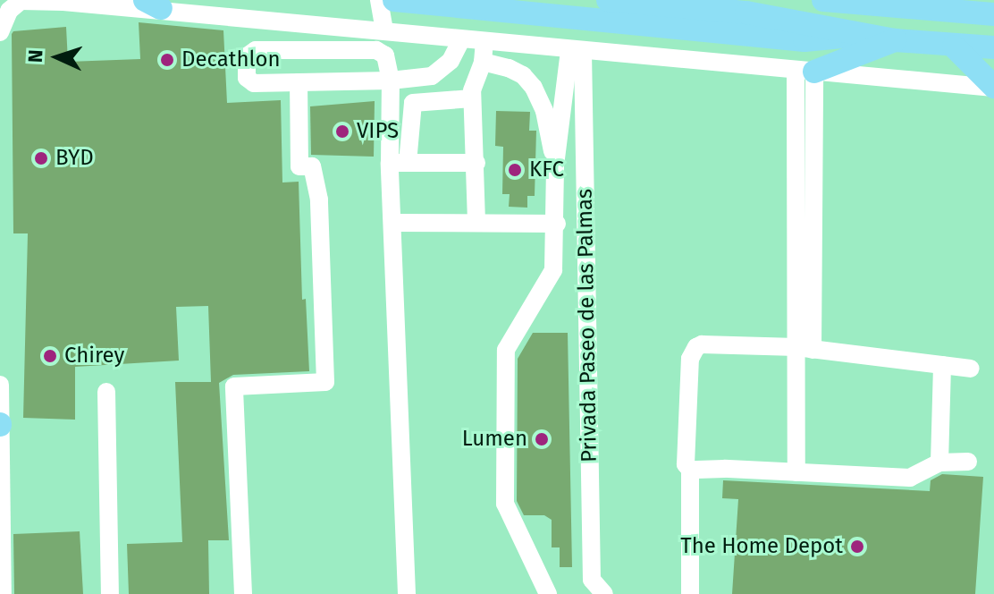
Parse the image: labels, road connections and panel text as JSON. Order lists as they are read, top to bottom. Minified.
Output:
{"streets":{"street":["Privada Paseo de las Palmas"]},"places":["Decathlon","VIPS","BYD","KFC","Chirey","Lumen","The Home Depot"],"north":"left"}
